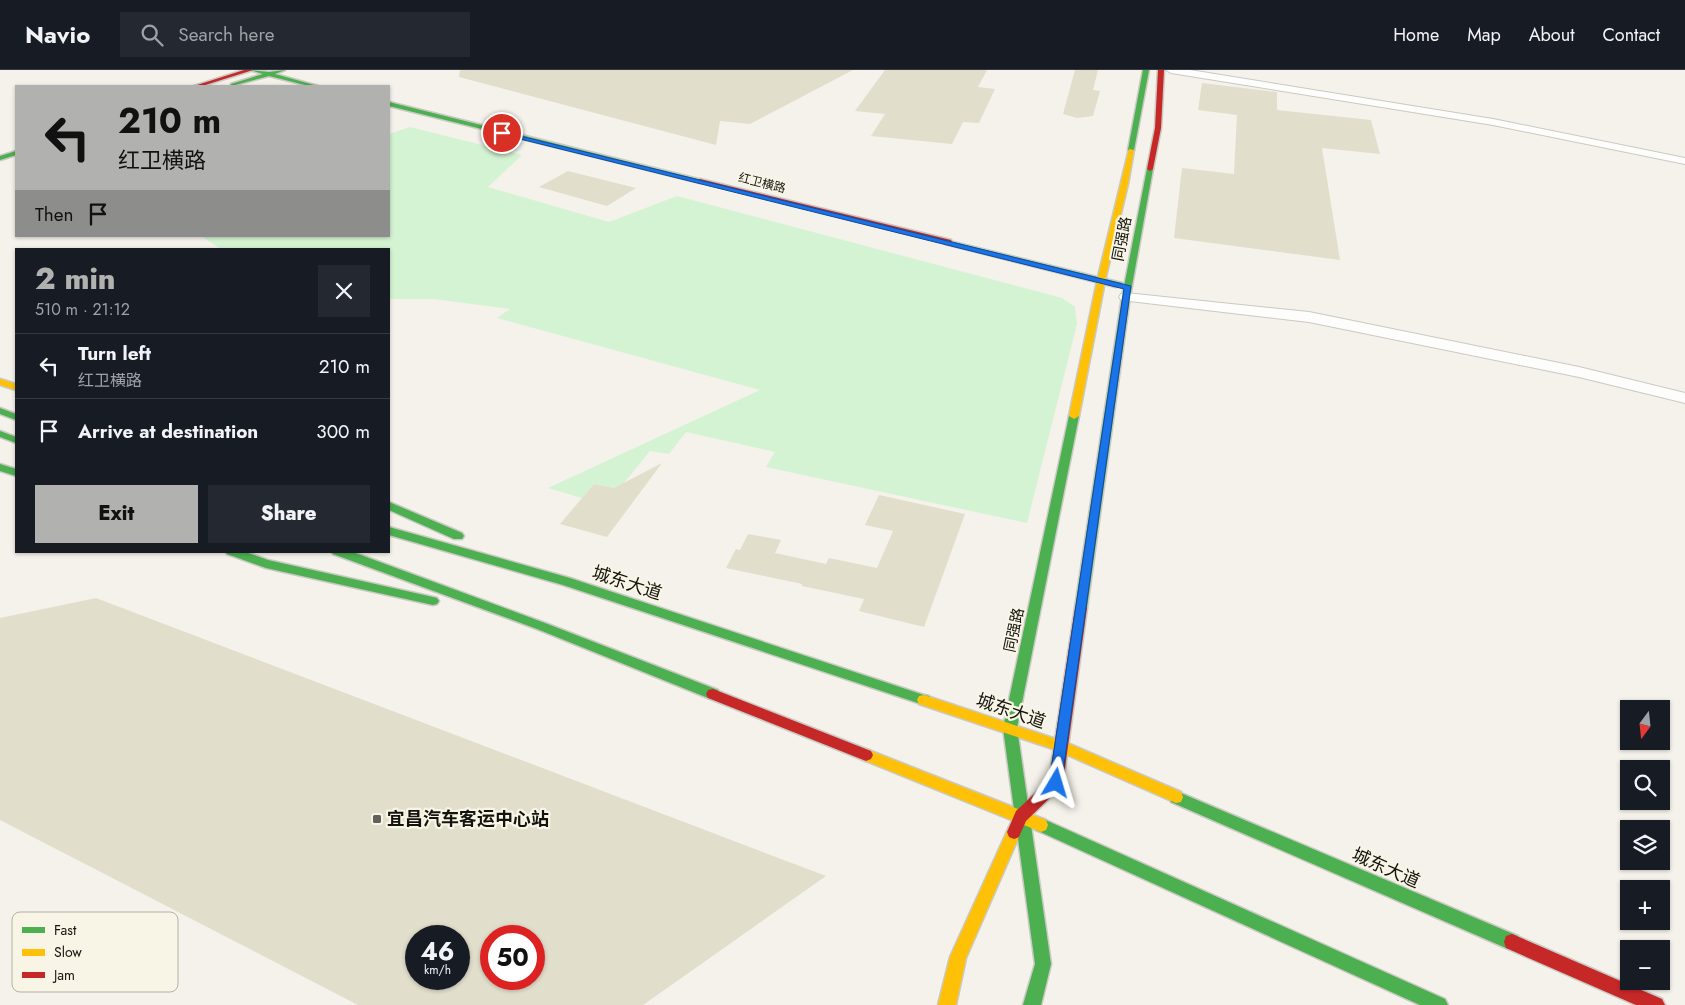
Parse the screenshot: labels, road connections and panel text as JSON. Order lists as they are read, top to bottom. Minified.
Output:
{"streets":{"main road":["红卫横路","同强路","城东大道"]},"crossings":[["红卫横路","同强路"],["同强路","城东大道"]],"places":{"transit":["宜昌汽车客运中心站"]},"legend":["Fast","Slow","Jam"],"north":"bottom","page":{"header":"Navio","search":"Search here","nav":["Home","Map","About","Contact"],"turn":["210 m","红卫横路"],"then":"Then","heading":["2 min","510 m · 21:12"],"list":[{"name":"Turn left","note":"红卫横路","value":"210 m"},{"name":"Arrive at destination","value":"300 m"}],"buttons":["Exit","Share"],"map_buttons":["+","−"],"speed":"46 km/h","limit":"50"}}
